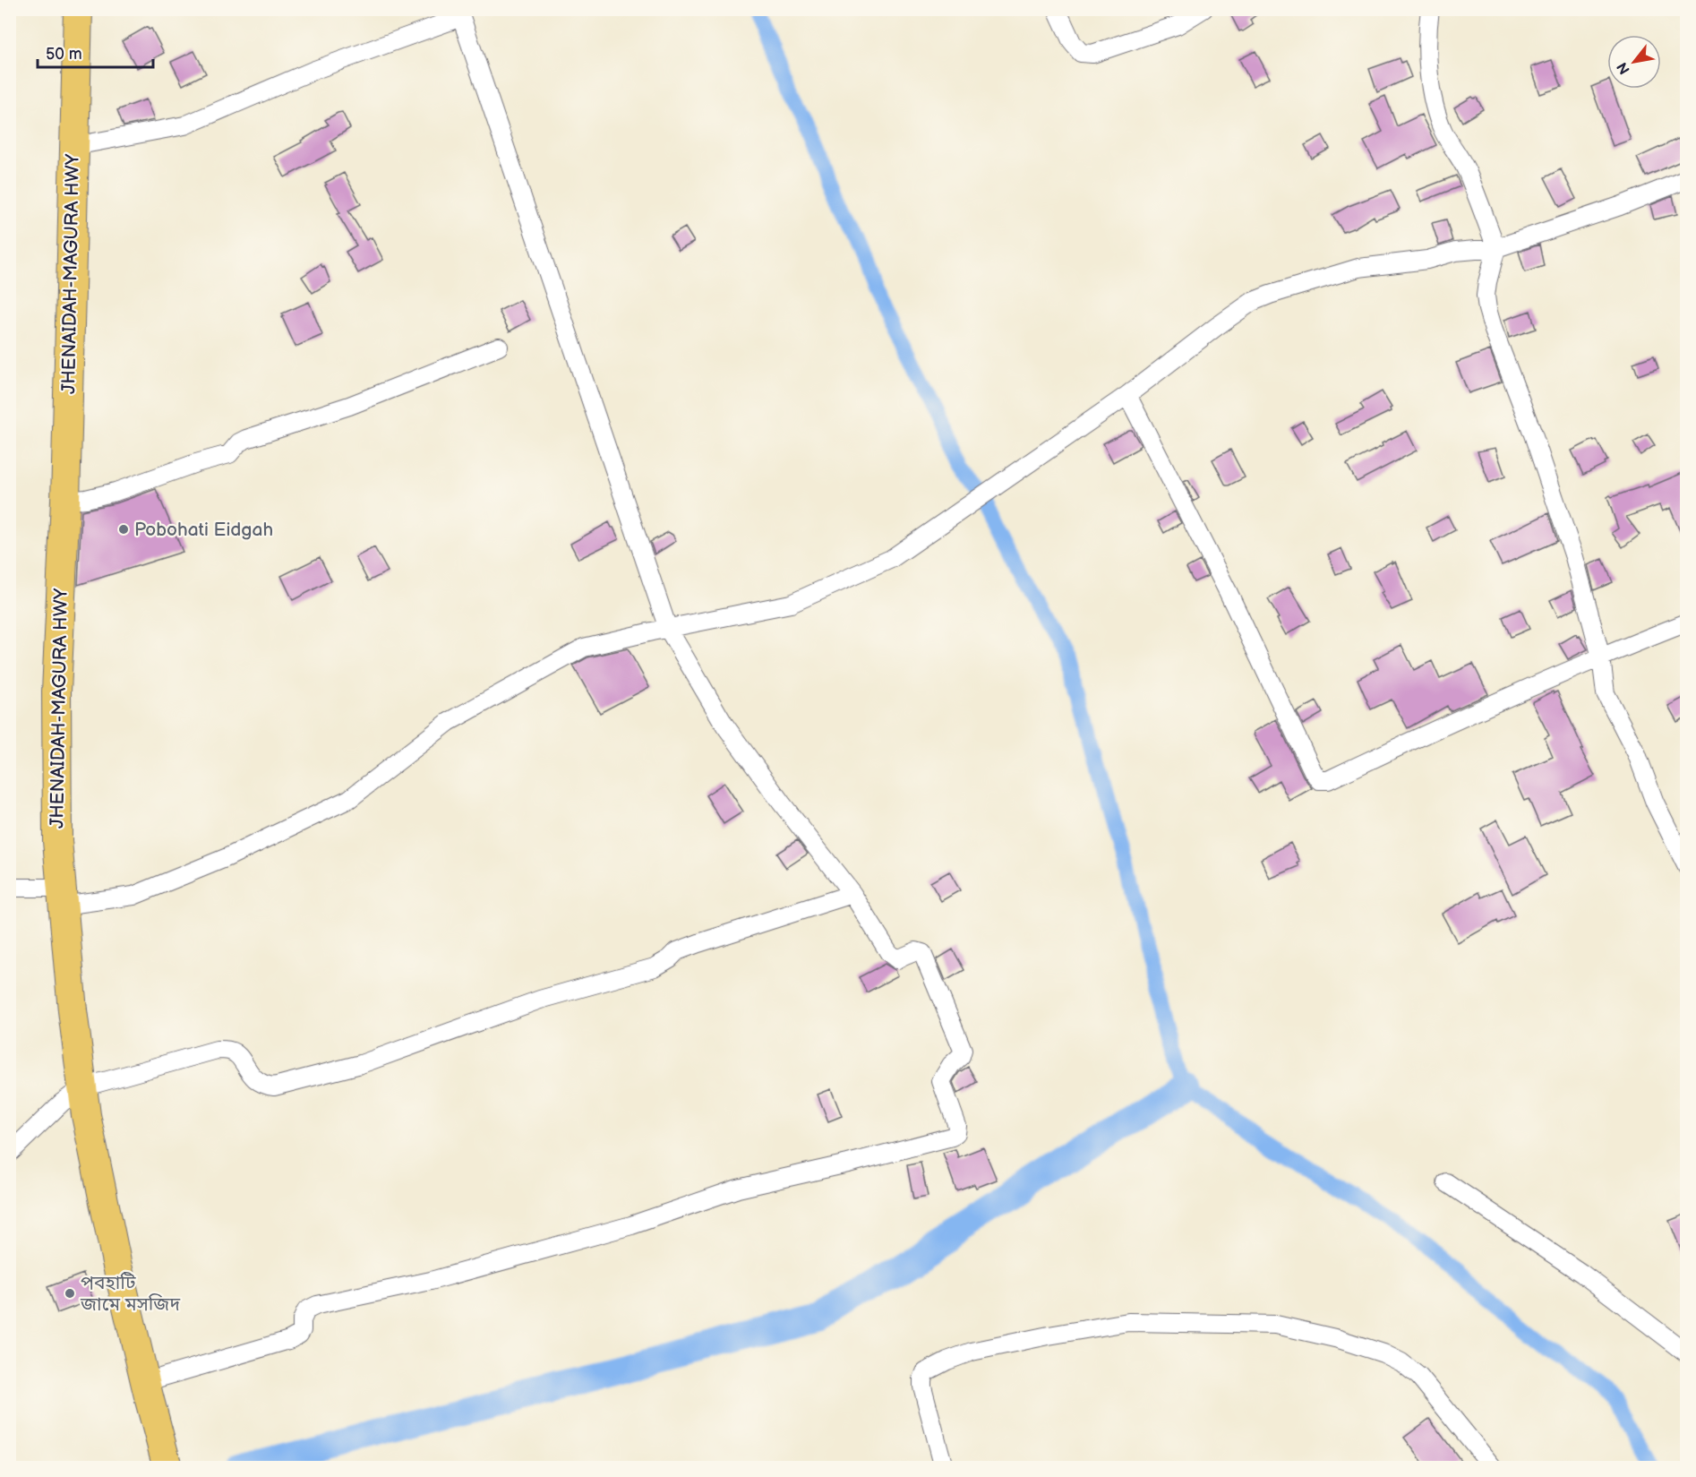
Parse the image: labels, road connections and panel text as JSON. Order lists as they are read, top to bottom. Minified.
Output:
{"streets":{"highway":["JHENAIDAH-MAGURA HWY"]},"places":["Pobohati Eidgah","পবহাটি জামে মসজিদ"],"scale_bar":"50 m","north":"bottom left"}
